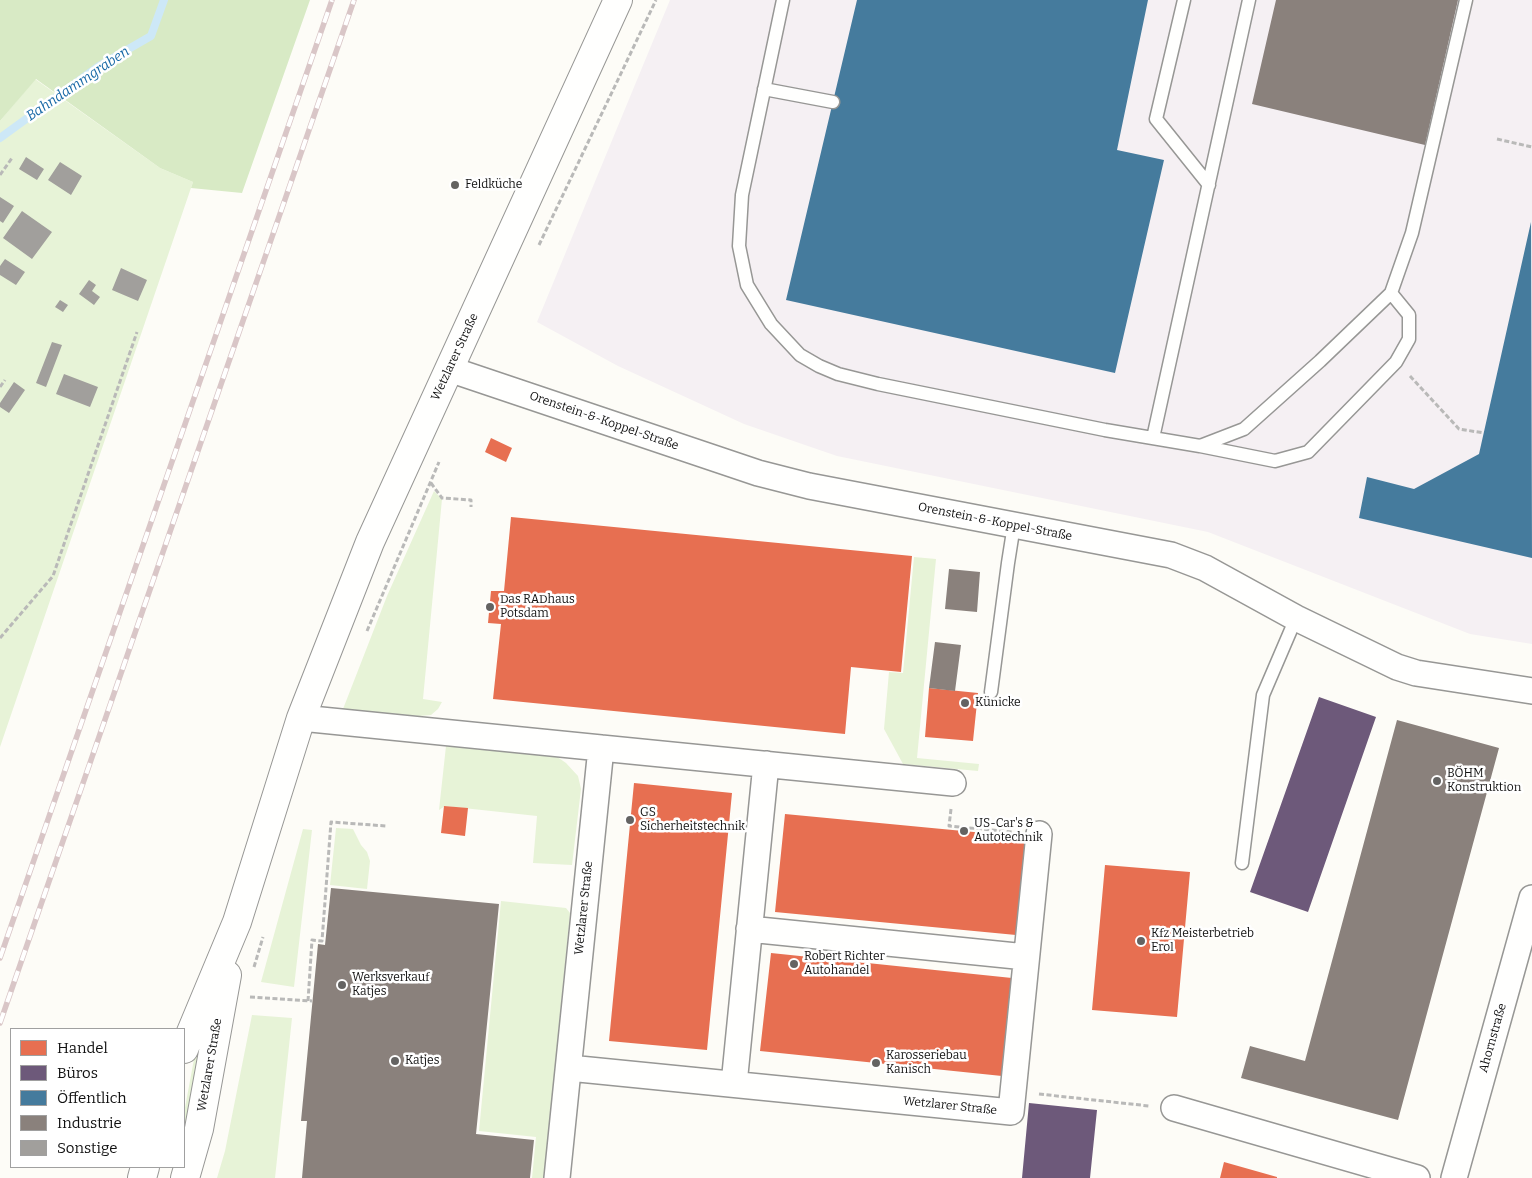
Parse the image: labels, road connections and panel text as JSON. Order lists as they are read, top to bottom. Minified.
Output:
{"streets":{"street":["Wetzlarer Straße","Orenstein-&-Koppel-Straße","Ahornstraße"]},"crossings":[["Wetzlarer Straße","Orenstein-&-Koppel-Straße"]],"water":["Bahndammgraben"],"places":["Feldküche","Das RADhaus Potsdam","Künicke","BÖHM Konstruktion","GS Sicherheitstechnik","US-Car's & Autotechnik","Kfz Meisterbetrieb Erol","Robert Richter Autohandel","Werksverkauf Katjes","Katjes","Karosseriebau Kanisch"],"legend":["Handel","Büros","Öffentlich","Industrie","Sonstige"]}
